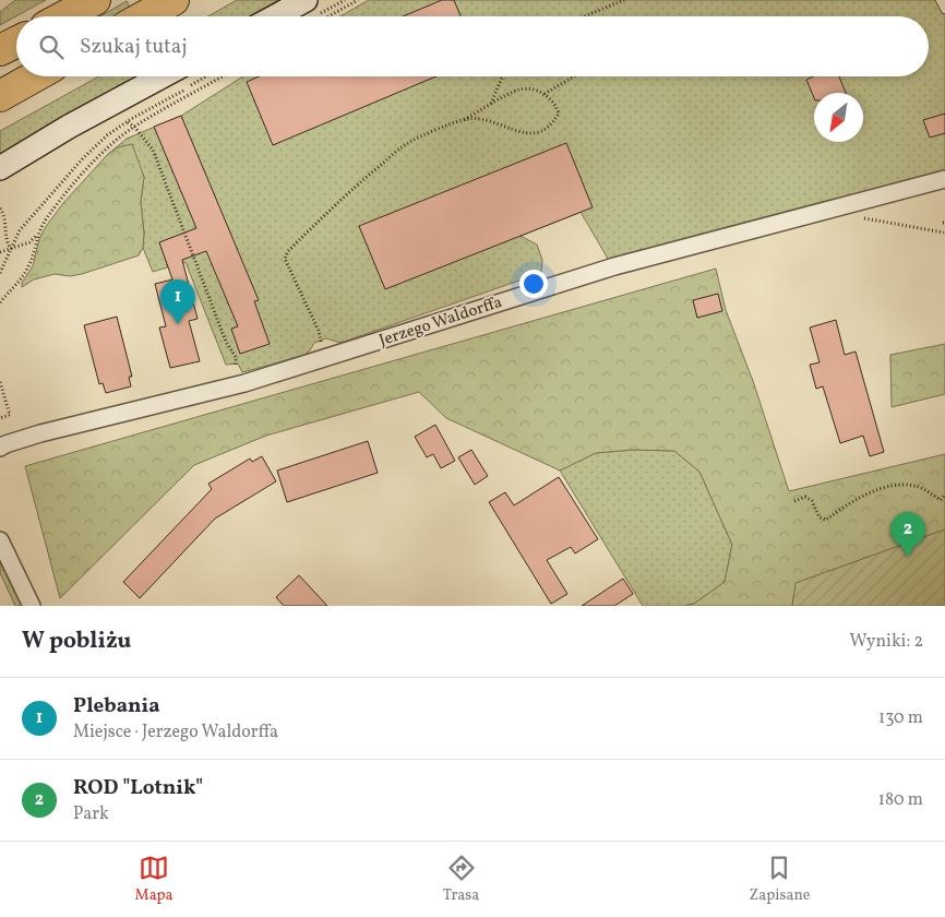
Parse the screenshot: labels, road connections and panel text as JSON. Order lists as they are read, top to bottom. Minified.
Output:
{"streets":{"street":["Jerzego Waldorffa"]},"north":"bottom left","page":{"search":"Szukaj tutaj","pins":["1","2"],"heading":["W pobliżu","Wyniki: 2"],"list":[{"mark":"1","name":"Plebania","note":"Miejsce · Jerzego Waldorffa","value":"130 m"},{"mark":"2","name":"ROD \"Lotnik\"","note":"Park","value":"180 m"}],"nav":["Mapa","Trasa","Zapisane"]}}
